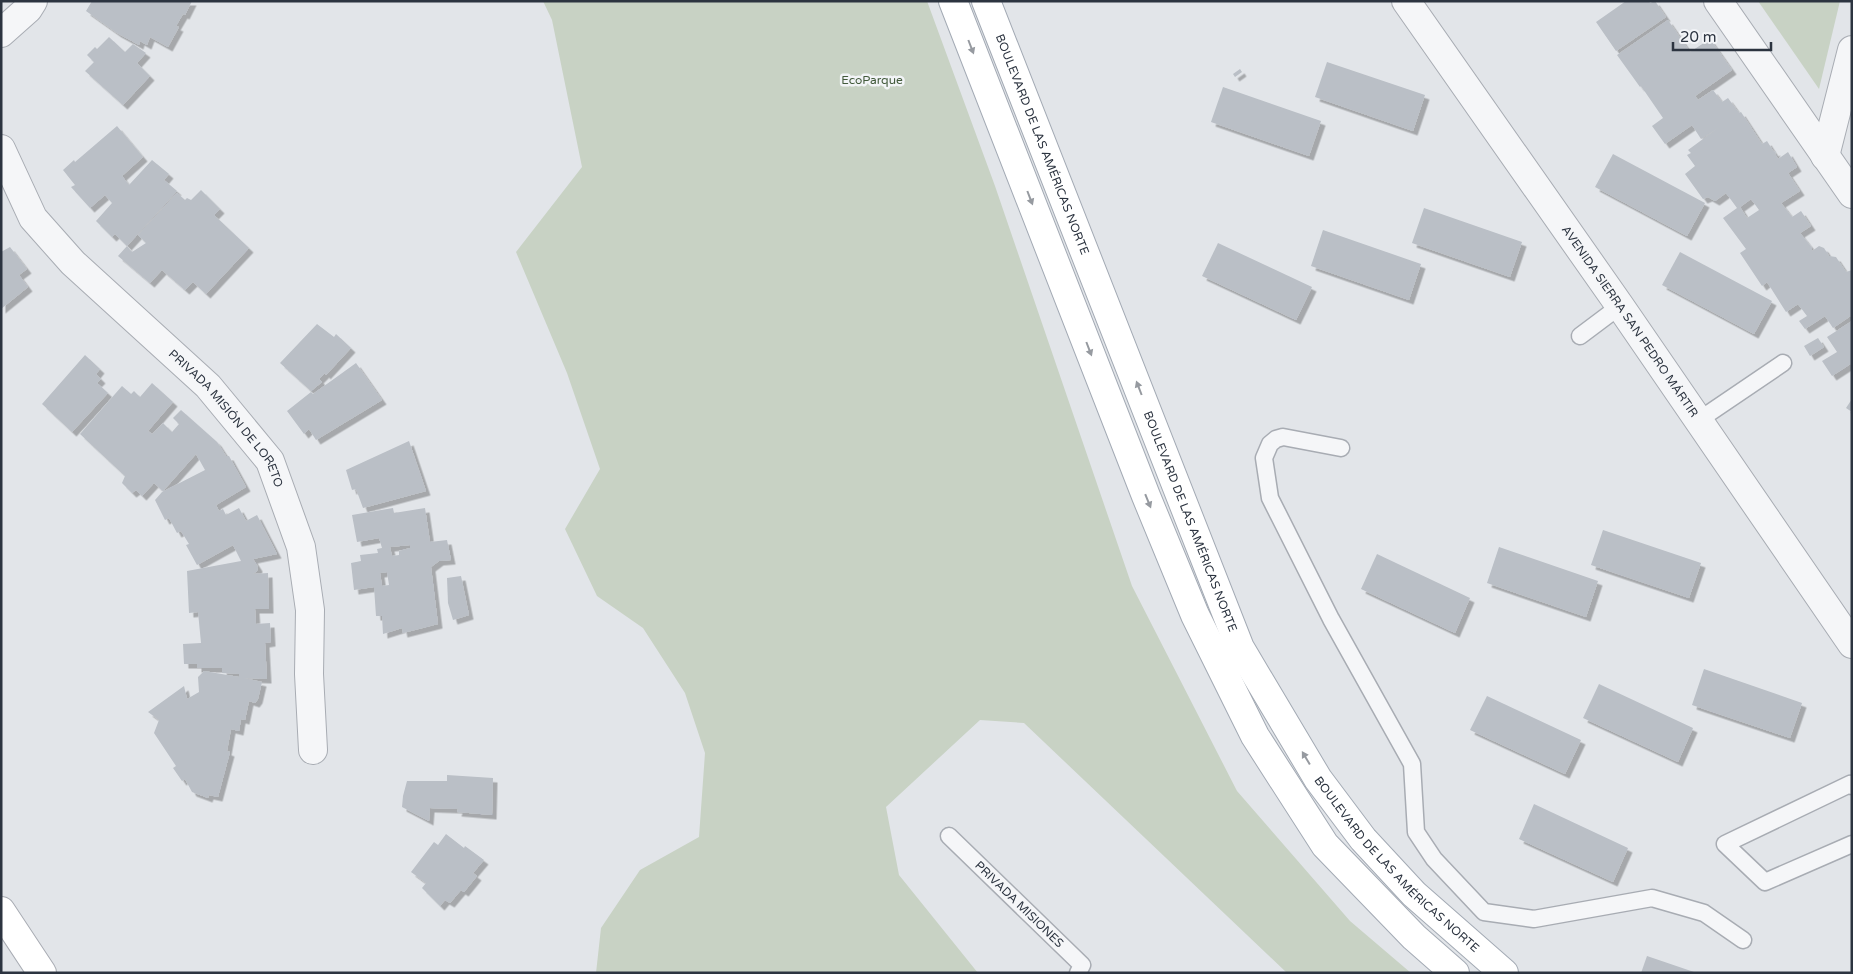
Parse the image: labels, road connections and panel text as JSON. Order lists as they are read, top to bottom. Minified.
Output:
{"streets":{"main road":["BOULEVARD DE LAS AMÉRICAS NORTE"],"street":["AVENIDA SIERRA SAN PEDRO MÁRTIR","PRIVADA MISIÓN DE LORETO"],"lane":["PRIVADA MISIONES"]},"parks":["EcoParque"],"scale_bar":"20 m"}
